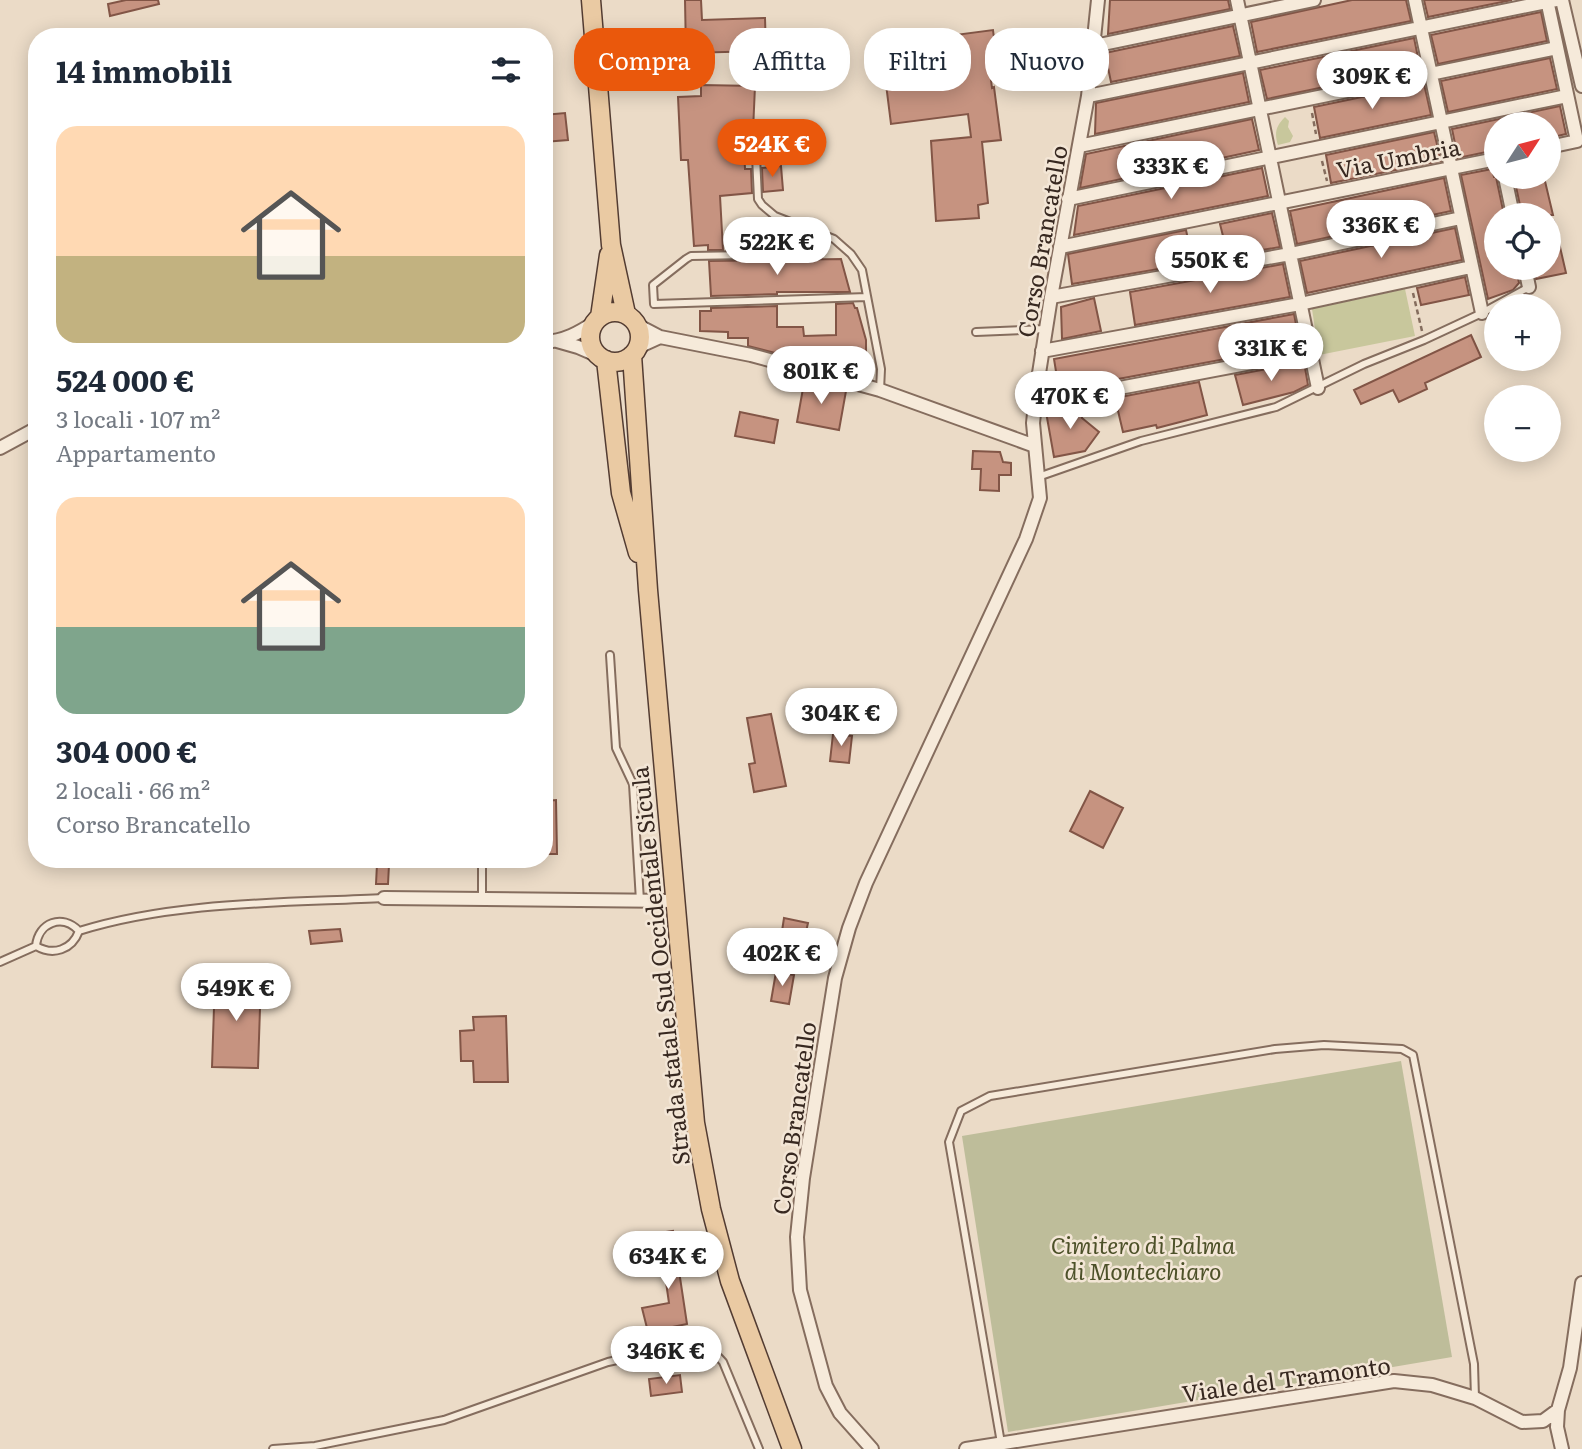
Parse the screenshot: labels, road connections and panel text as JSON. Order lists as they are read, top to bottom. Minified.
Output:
{"streets":{"main road":["Strada statale Sud Occidentale Sicula"],"street":["Via Umbria","Corso Brancatello","Viale del Tramonto"]},"crossings":[["Via Umbria","Corso Brancatello"]],"parks":["Cimitero di Palma di Montechiaro"],"north":"top right","page":{"chip":["Compra","Affitta","Filtri","Nuovo"],"heading":"14 immobili","price":["309K €","524K €","333K €","336K €","522K €","550K €","331K €","801K €","470K €","304K €","402K €","549K €","634K €","346K €"],"map_buttons":["+","−"],"list":[{"name":"524 000 €","note":"3 locali · 107 m² · Appartamento"},{"name":"304 000 €","note":"2 locali · 66 m² · Corso Brancatello"}]}}
